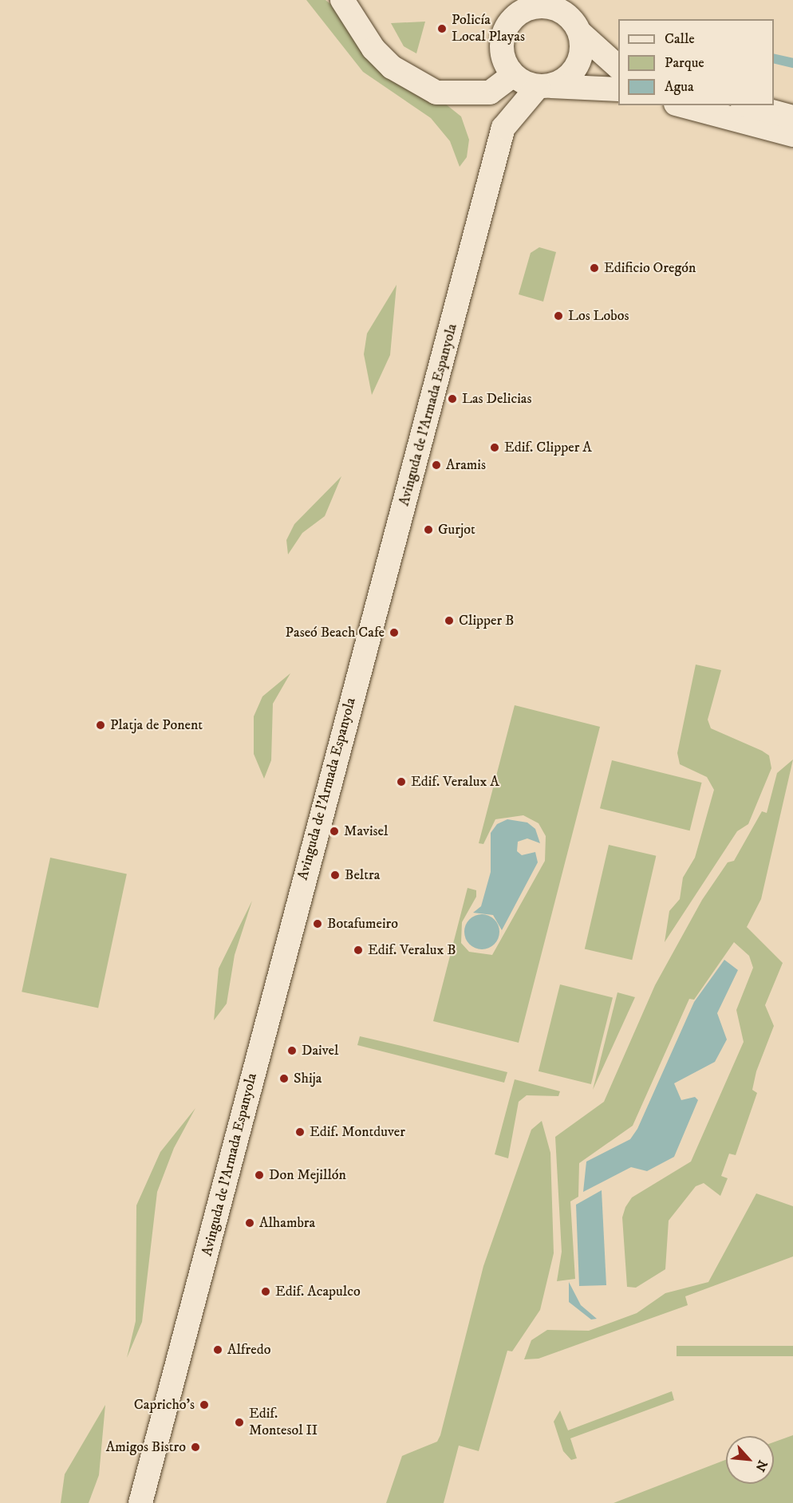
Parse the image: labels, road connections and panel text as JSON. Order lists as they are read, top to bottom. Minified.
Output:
{"streets":{"street":["Avinguda de l'Armada Espanyola"]},"places":["Policía Local Playas","Edificio Oregón","Los Lobos","Las Delicias","Edif. Clipper A","Aramis","Gurjot","Clipper B","Paseó Beach Cafe","Platja de Ponent","Edif. Veralux A","Mavisel","Beltra","Botafumeiro","Edif. Veralux B","Daivel","Shija","Edif. Montduver","Don Mejillón","Alhambra","Edif. Acapulco","Alfredo","Capricho's","Edif. Montesol II","Amigos Bistro"],"legend":["Calle","Parque","Agua"],"north":"bottom right"}
